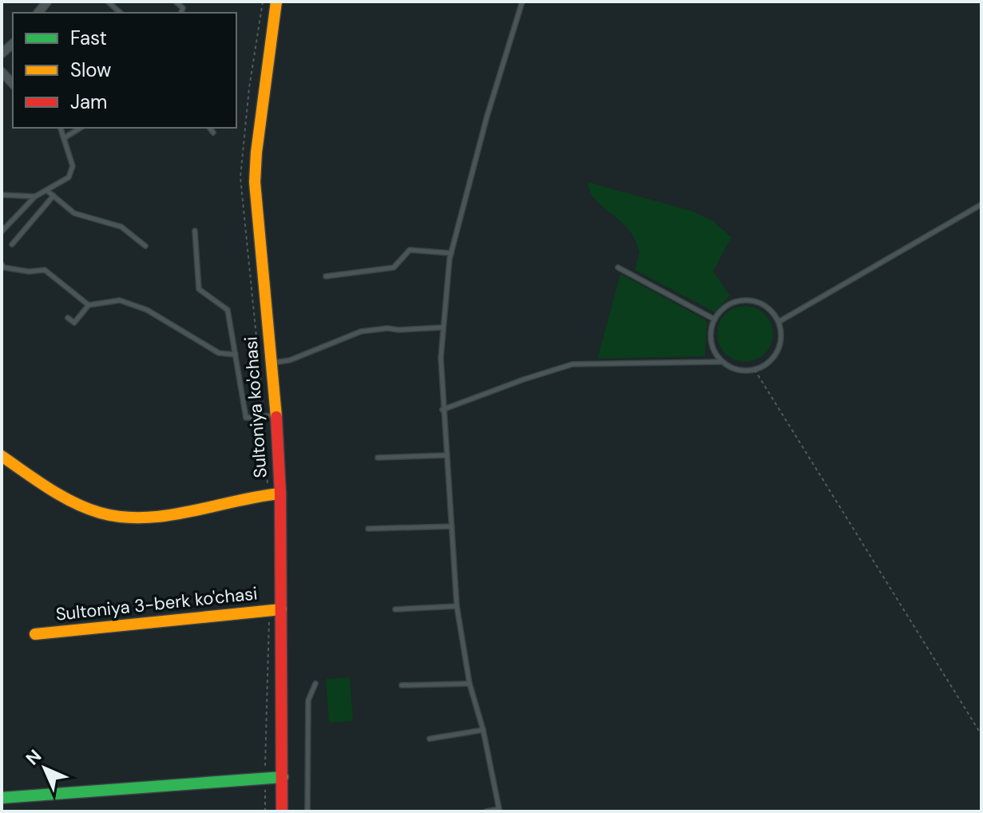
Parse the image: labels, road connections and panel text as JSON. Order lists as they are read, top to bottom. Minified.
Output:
{"streets":{"street":["Sultoniya ko'chasi","Sultoniya 3-berk ko'chasi"]},"crossings":[["Sultoniya ko'chasi","Sultoniya 3-berk ko'chasi"]],"legend":["Fast","Slow","Jam"],"north":"top left"}
